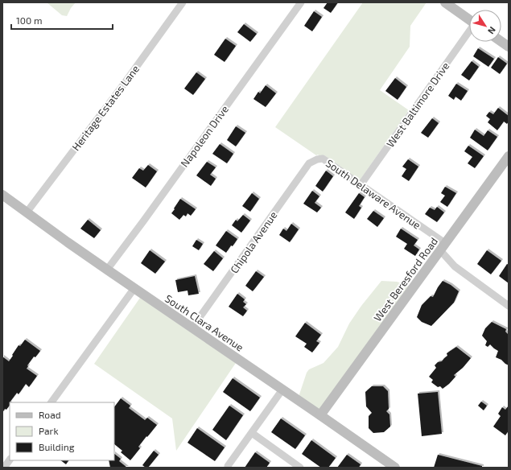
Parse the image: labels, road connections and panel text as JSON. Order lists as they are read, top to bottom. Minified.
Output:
{"streets":{"street":["West Baltimore Drive","Heritage Estates Lane","Napoleon Drive","South Delaware Avenue","Chipola Avenue","West Beresford Road","South Clara Avenue"]},"crossings":[["West Baltimore Drive","South Delaware Avenue"],["Heritage Estates Lane","South Clara Avenue"],["Napoleon Drive","South Clara Avenue"],["South Delaware Avenue","Chipola Avenue"],["South Delaware Avenue","West Beresford Road"],["Chipola Avenue","South Clara Avenue"],["West Beresford Road","South Clara Avenue"]],"legend":["Road","Park","Building"],"scale_bar":"100 m","north":"bottom right"}
